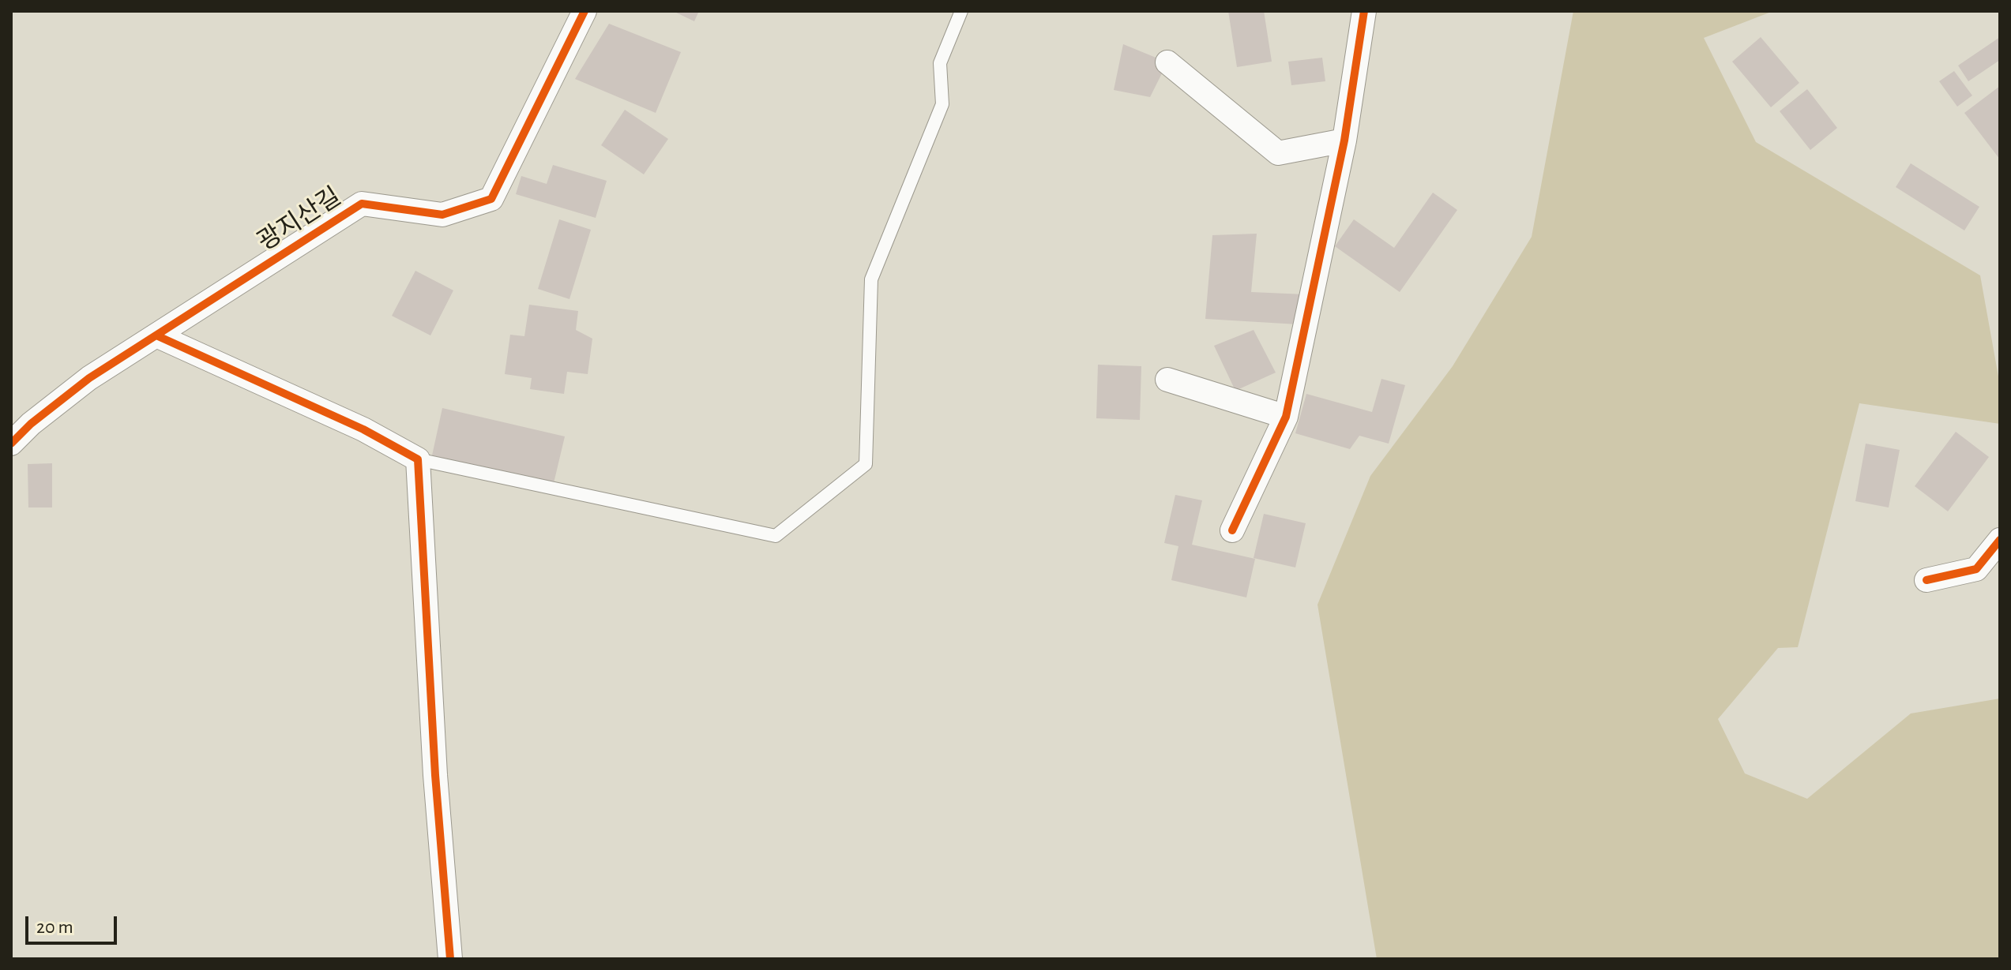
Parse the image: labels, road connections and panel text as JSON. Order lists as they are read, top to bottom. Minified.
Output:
{"streets":{"street":["광지산길"]},"scale_bar":"20 m"}
